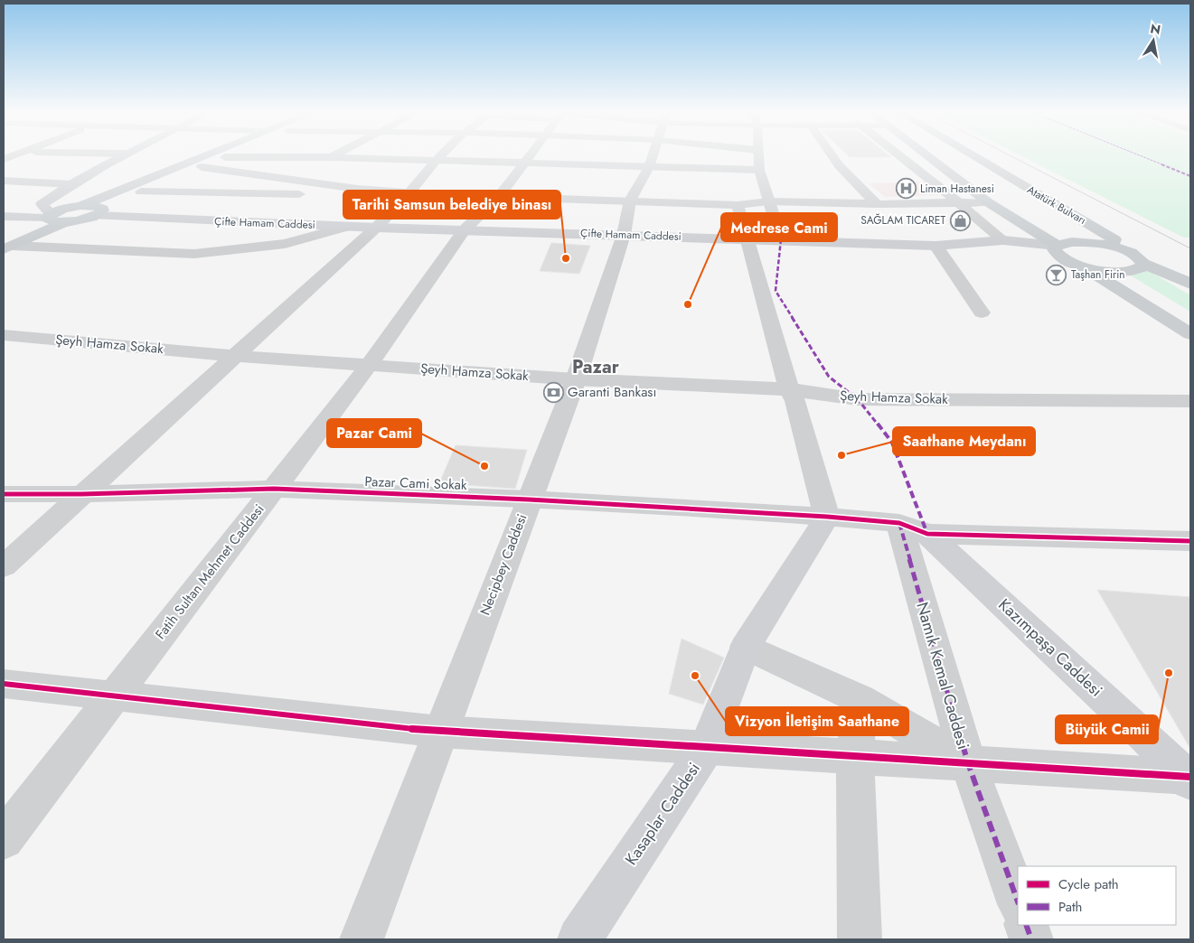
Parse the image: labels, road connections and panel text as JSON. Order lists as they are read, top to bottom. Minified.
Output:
{"streets":{"main road":["Atatürk Bulvarı","Çifte Hamam Caddesi","Kazımpaşa Caddesi","Kasaplar Caddesi"],"street":["Şeyh Hamza Sokak","Pazar Cami Sokak","Necipbey Caddesi","Fatih Sultan Mehmet Caddesi","Namık Kemal Caddesi"]},"crossings":[["Çifte Hamam Caddesi","Necipbey Caddesi"],["Çifte Hamam Caddesi","Fatih Sultan Mehmet Caddesi"],["Şeyh Hamza Sokak","Necipbey Caddesi"],["Şeyh Hamza Sokak","Fatih Sultan Mehmet Caddesi"],["Pazar Cami Sokak","Necipbey Caddesi"],["Pazar Cami Sokak","Fatih Sultan Mehmet Caddesi"],["Pazar Cami Sokak","Kazımpaşa Caddesi"],["Pazar Cami Sokak","Namık Kemal Caddesi"],["Pazar Cami Sokak","Kasaplar Caddesi"],["Kazımpaşa Caddesi","Namık Kemal Caddesi"]],"districts":["Pazar"],"places":{"hospital":["Liman Hastanesi"],"shop":["SAĞLAM TICARET"],"other":["Tarihi Samsun belediye binası","Medrese Cami","Saathane Meydanı","Pazar Cami","Büyük Camii","Vizyon İletişim Saathane"],"bar":["Taşhan Firin"],"bank":["Garanti Bankası"]},"legend":["Cycle path","Path"],"north":"top"}
